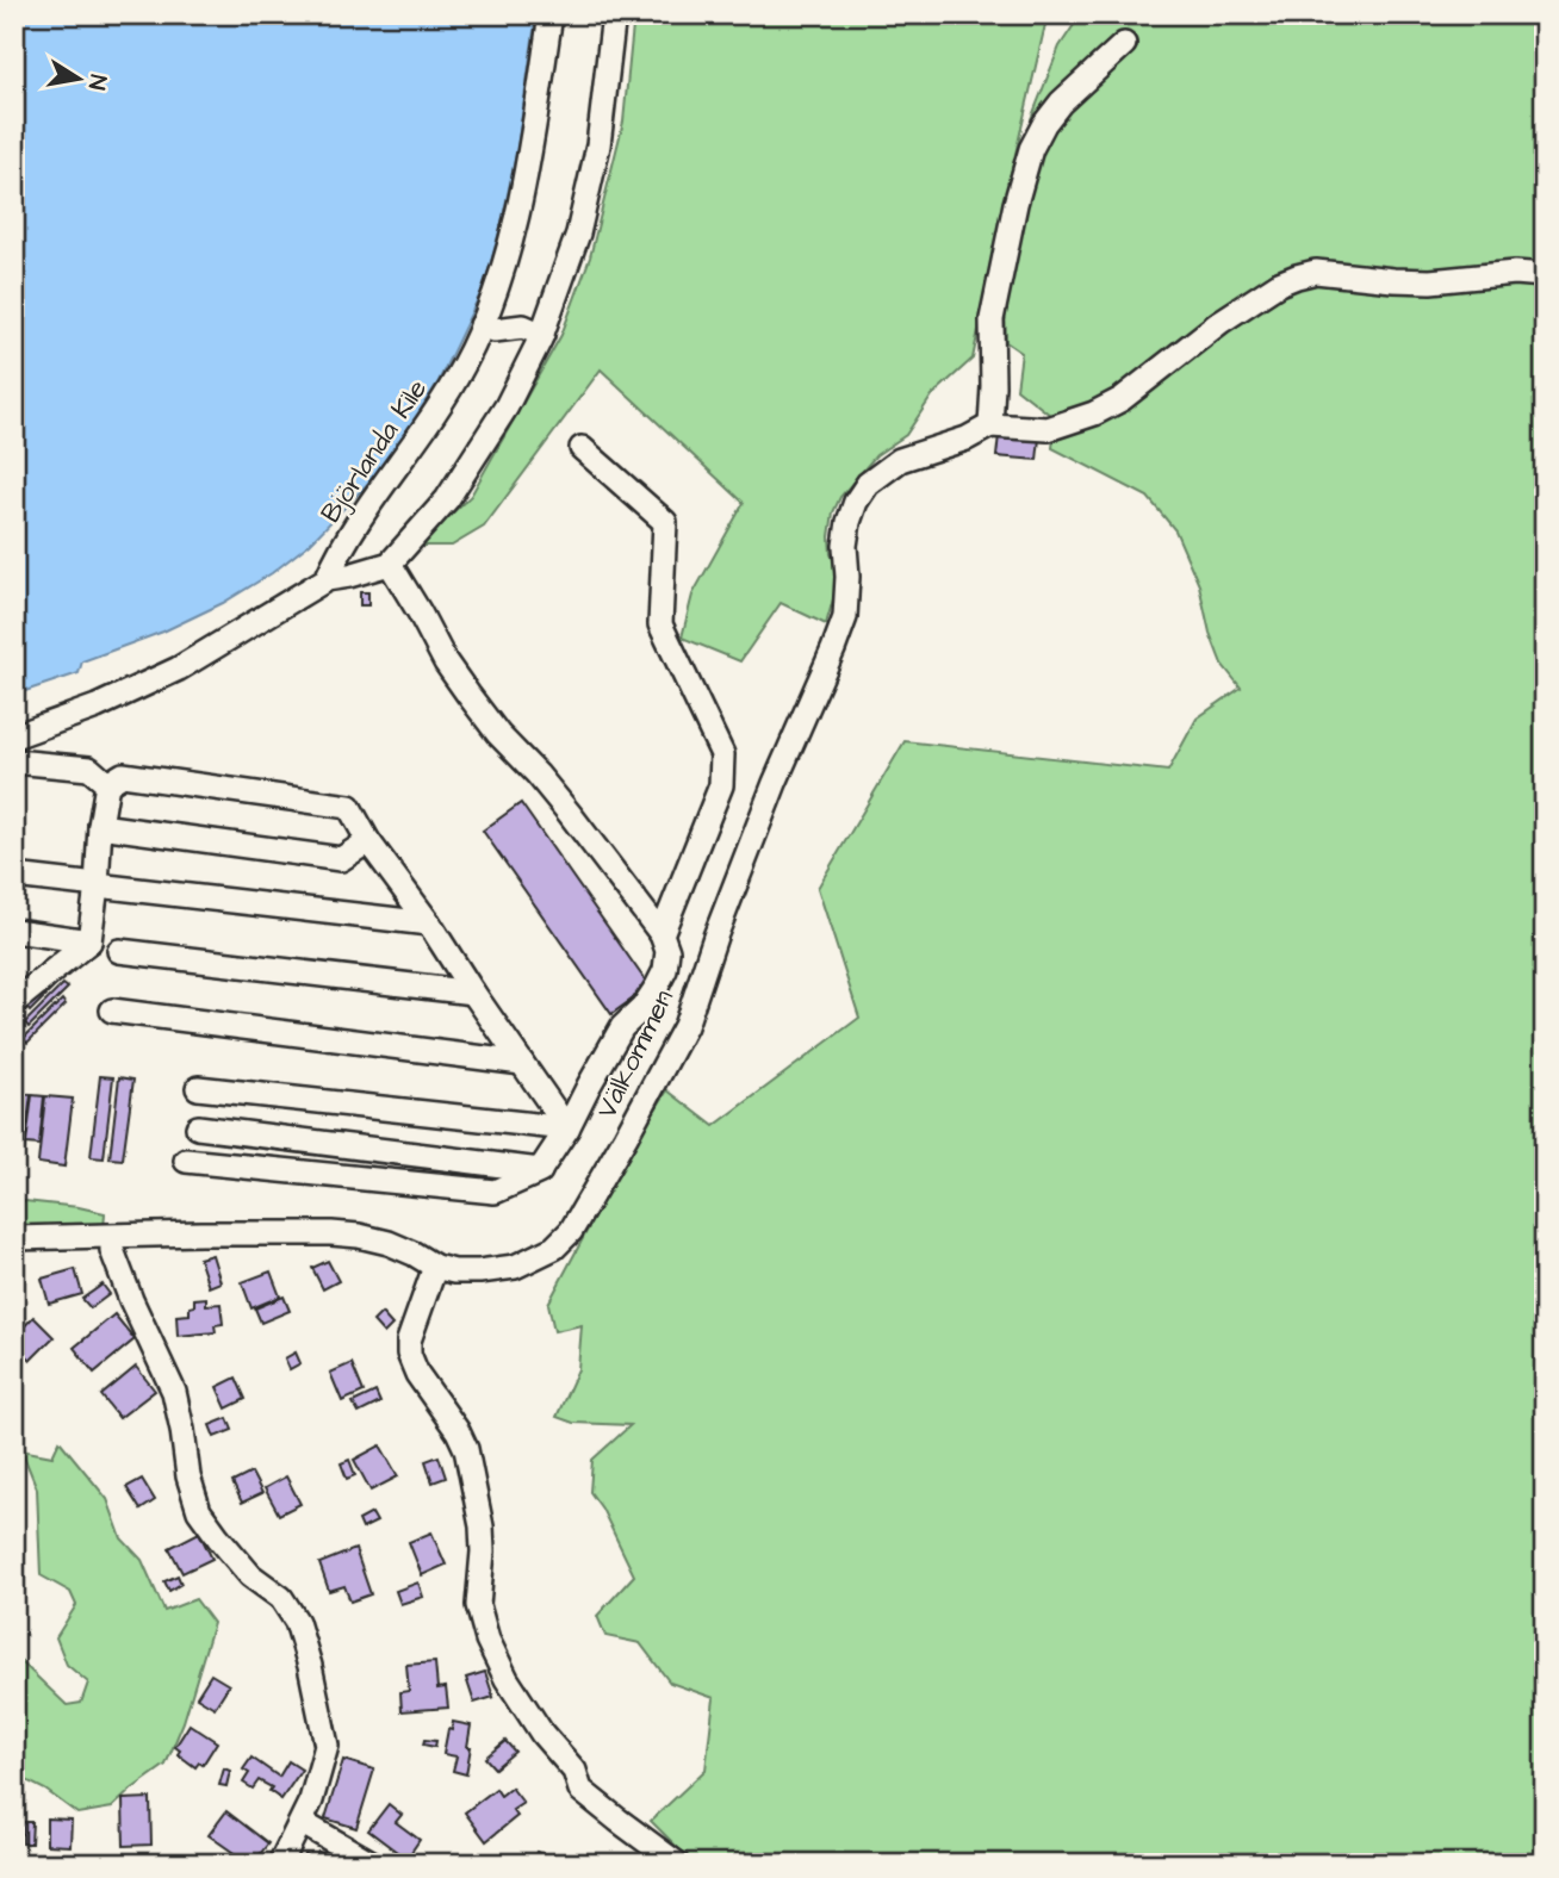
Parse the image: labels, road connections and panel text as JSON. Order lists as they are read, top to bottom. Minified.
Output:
{"streets":{"street":["Björlanda Kile","Välkommen"]},"north":"right"}
